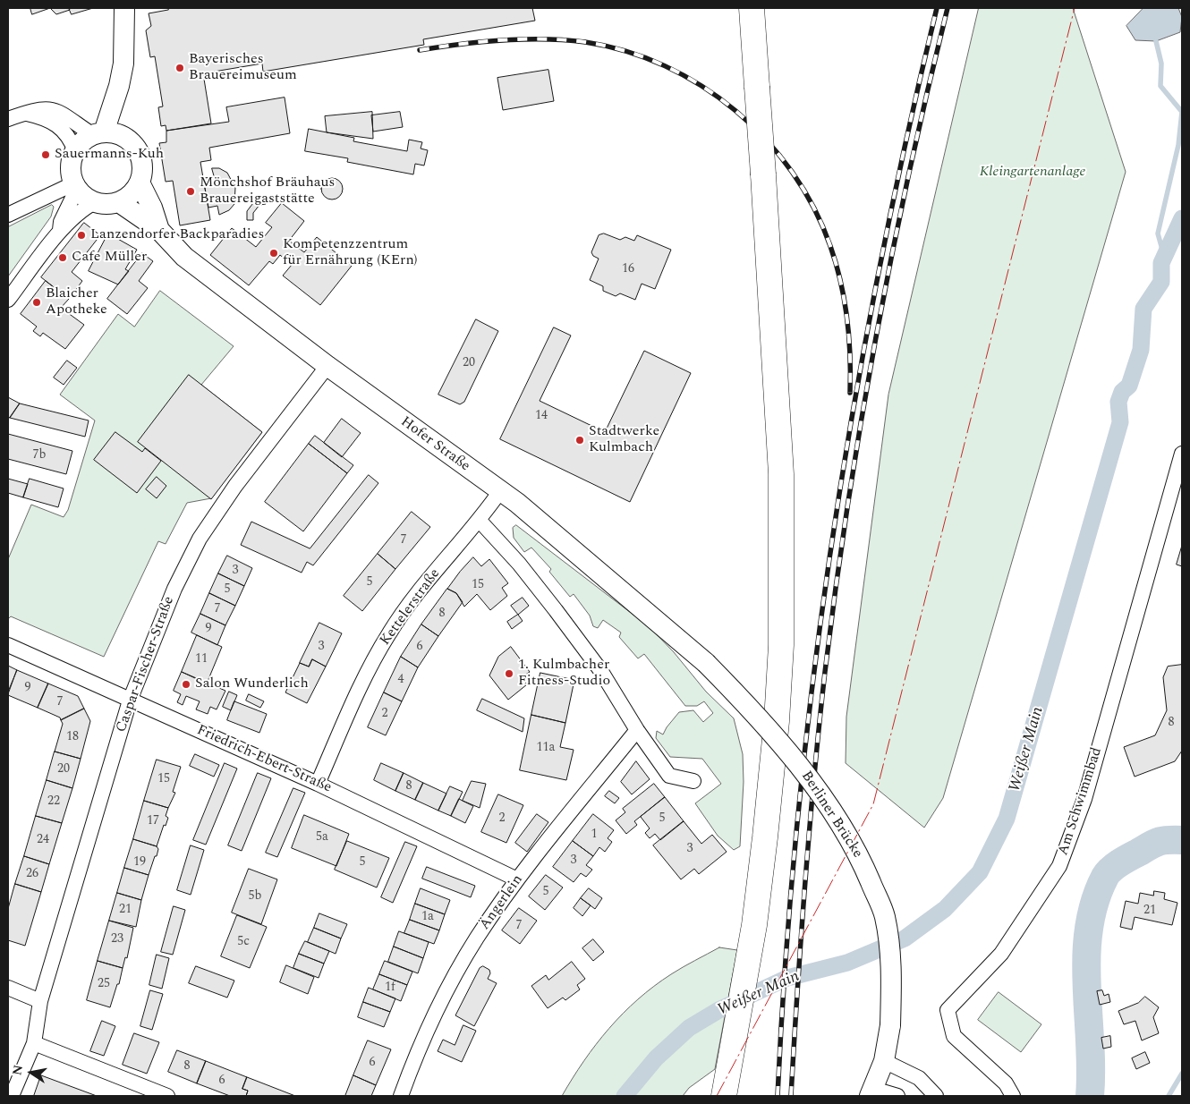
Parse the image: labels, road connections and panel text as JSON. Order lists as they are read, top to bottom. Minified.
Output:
{"streets":{"street":["Hofer Straße","Kettelerstraße","Caspar-Fischer-Straße","Friedrich-Ebert-Straße","Am Schwimmbad","Berliner Brücke","Ängerlein"]},"crossings":[["Hofer Straße","Kettelerstraße"],["Hofer Straße","Caspar-Fischer-Straße"],["Hofer Straße","Berliner Brücke"],["Kettelerstraße","Friedrich-Ebert-Straße"],["Caspar-Fischer-Straße","Friedrich-Ebert-Straße"],["Friedrich-Ebert-Straße","Ängerlein"]],"water":["Weißer Main"],"parks":["Kleingartenanlage"],"places":["Bayerisches Brauereimuseum","Sauermanns-Kuh","Mönchshof Bräuhaus Brauereigaststätte","Lanzendorfer Backparadies","Kompetenzzentrum für Ernährung (KErn)","Cafe Müller","Blaicher Apotheke","Stadtwerke Kulmbach","1. Kulmbacher Fitness-Studio","Salon Wunderlich"],"house_numbers":["16","20","14","7b","7","3","5","15","5","7","8","9","3","6","11","4","9","7","2","8","18","11a","20","15","8","22","2","5","17","1","5a","24","3","3","19","5","26","5","5b","21","21","1a","7","23","5c","25","1f","6","8","6"],"north":"left"}
